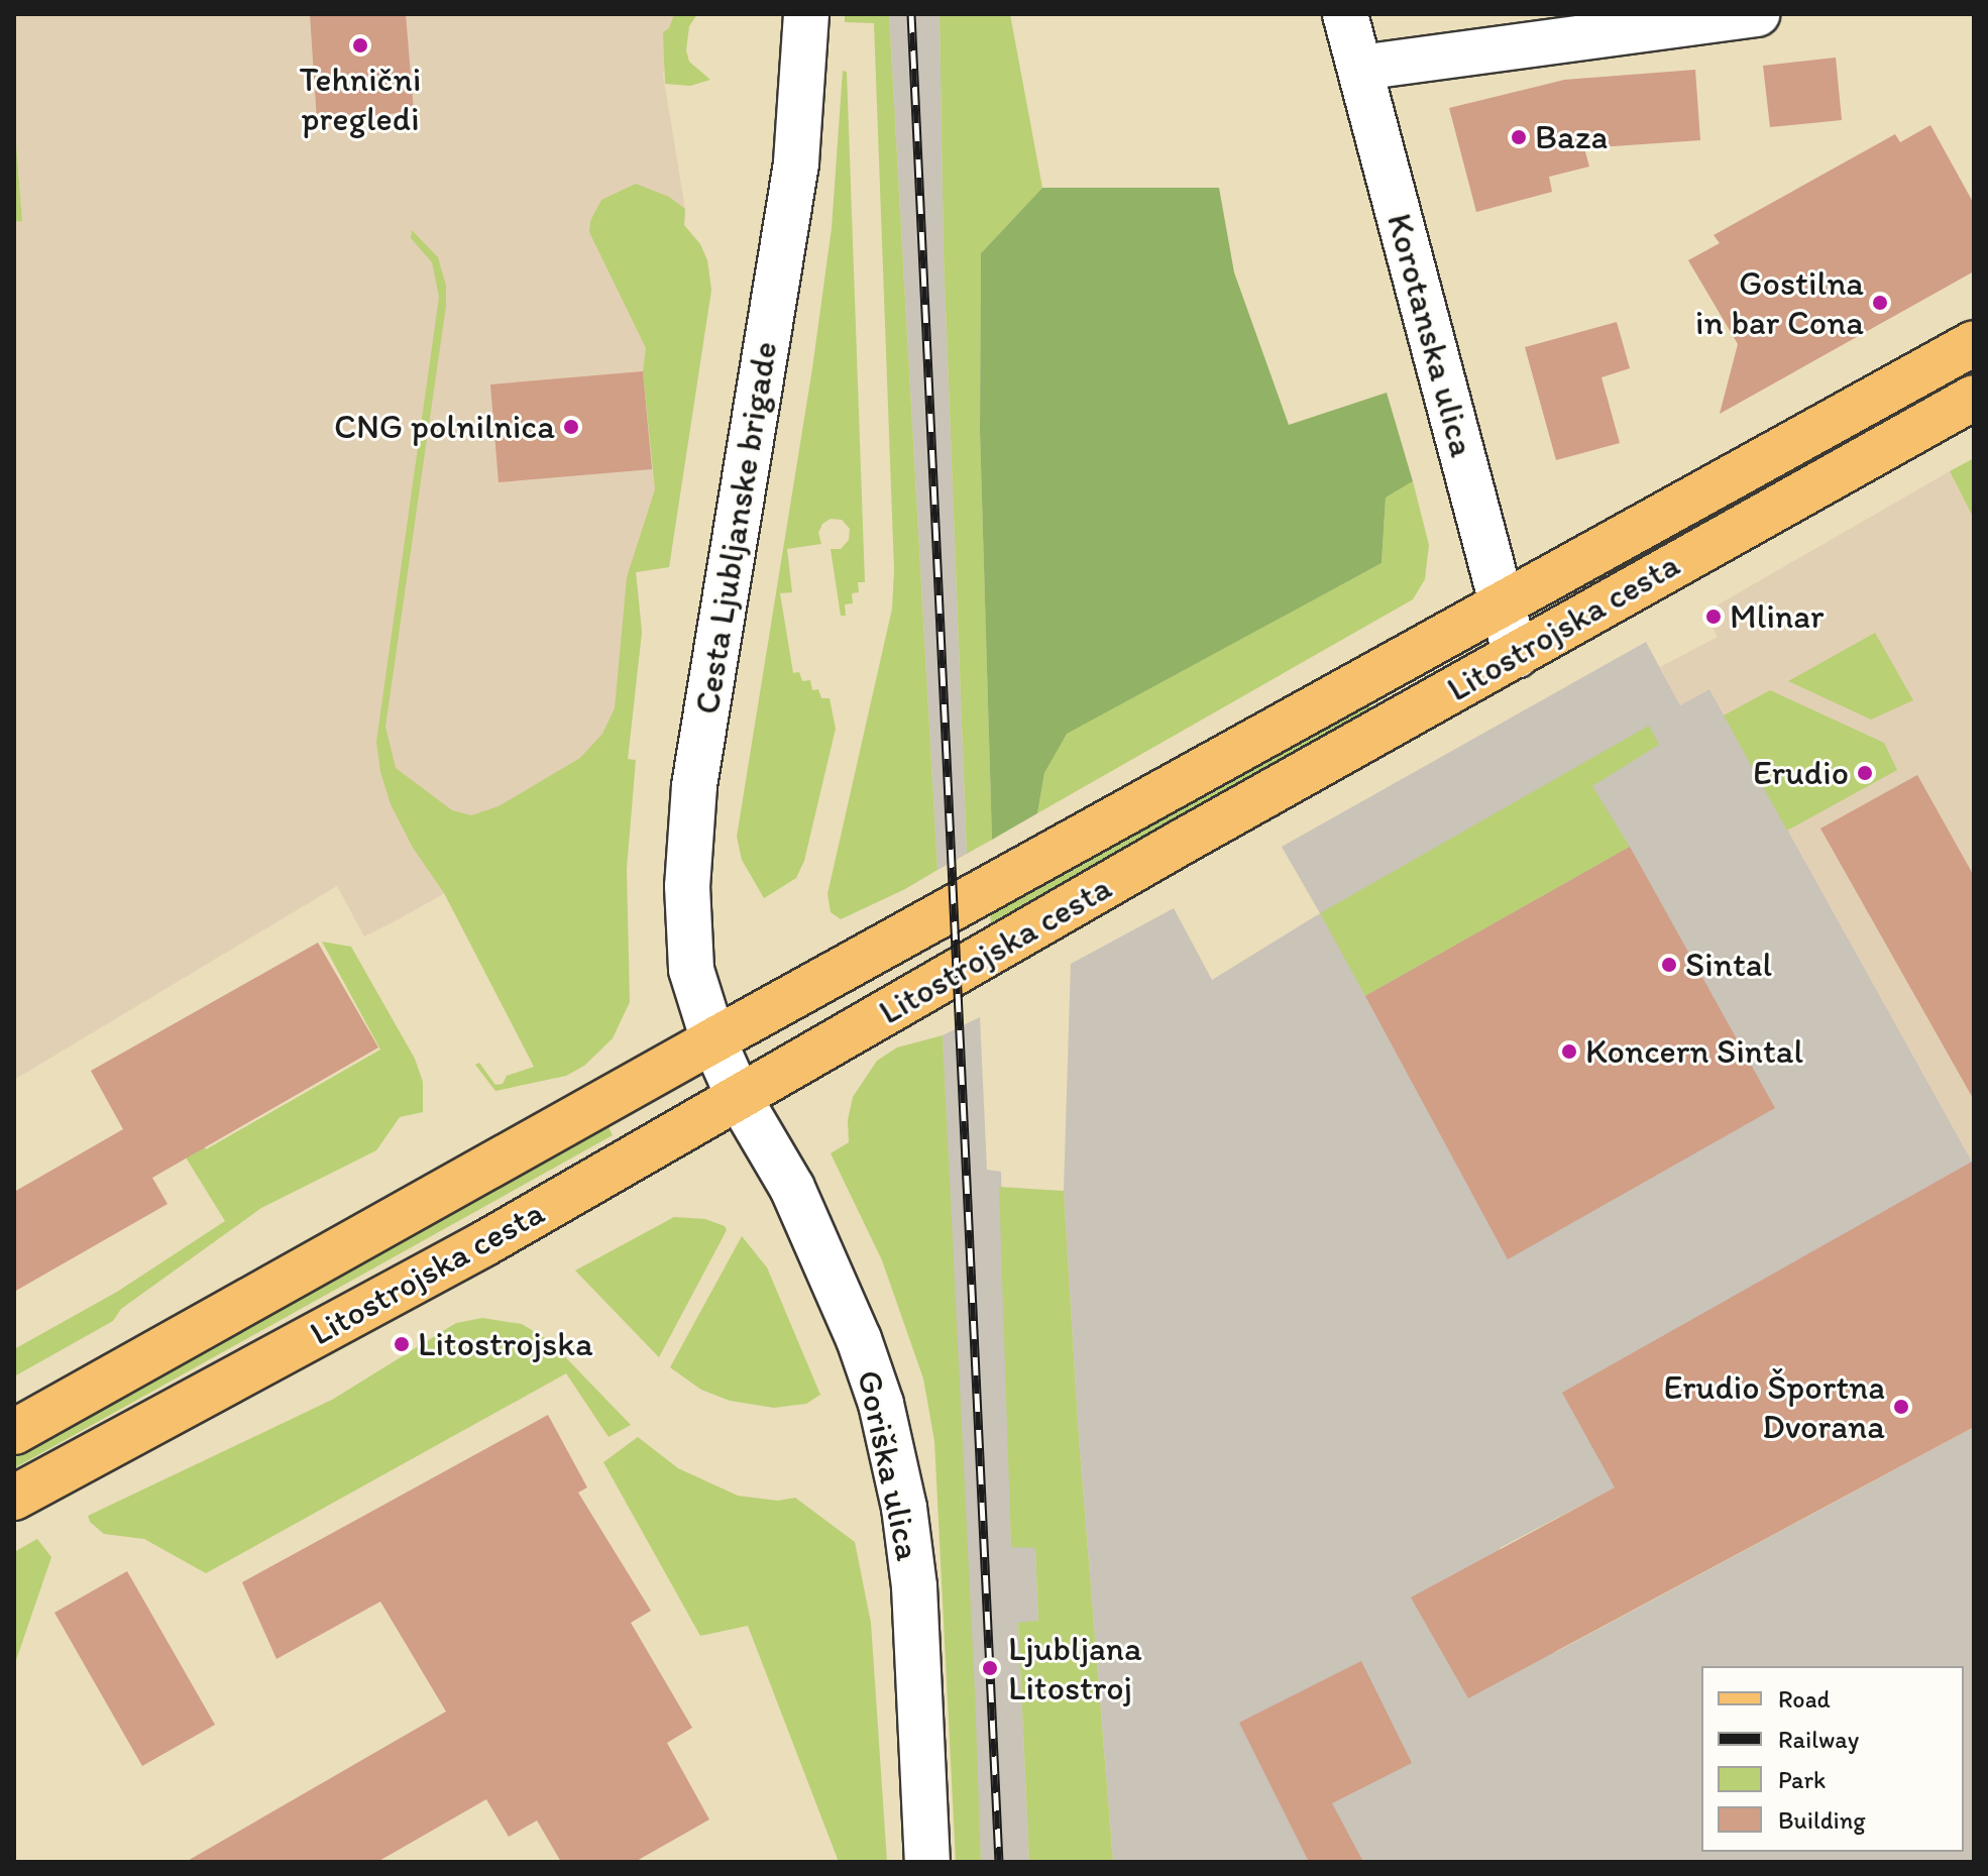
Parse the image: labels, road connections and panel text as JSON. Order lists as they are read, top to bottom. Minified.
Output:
{"streets":{"main road":["Litostrojska cesta"],"street":["Korotanska ulica","Cesta Ljubljanske brigade","Goriška ulica"]},"crossings":[["Korotanska ulica","Litostrojska cesta"],["Cesta Ljubljanske brigade","Litostrojska cesta"],["Cesta Ljubljanske brigade","Goriška ulica"],["Litostrojska cesta","Goriška ulica"]],"places":["Tehnični pregledi","Baza","Gostilna in bar Cona","CNG polnilnica","Mlinar","Erudio","Sintal","Koncern Sintal","Litostrojska","Erudio Športna Dvorana","Ljubljana Litostroj"],"legend":["Road","Railway","Park","Building"]}
